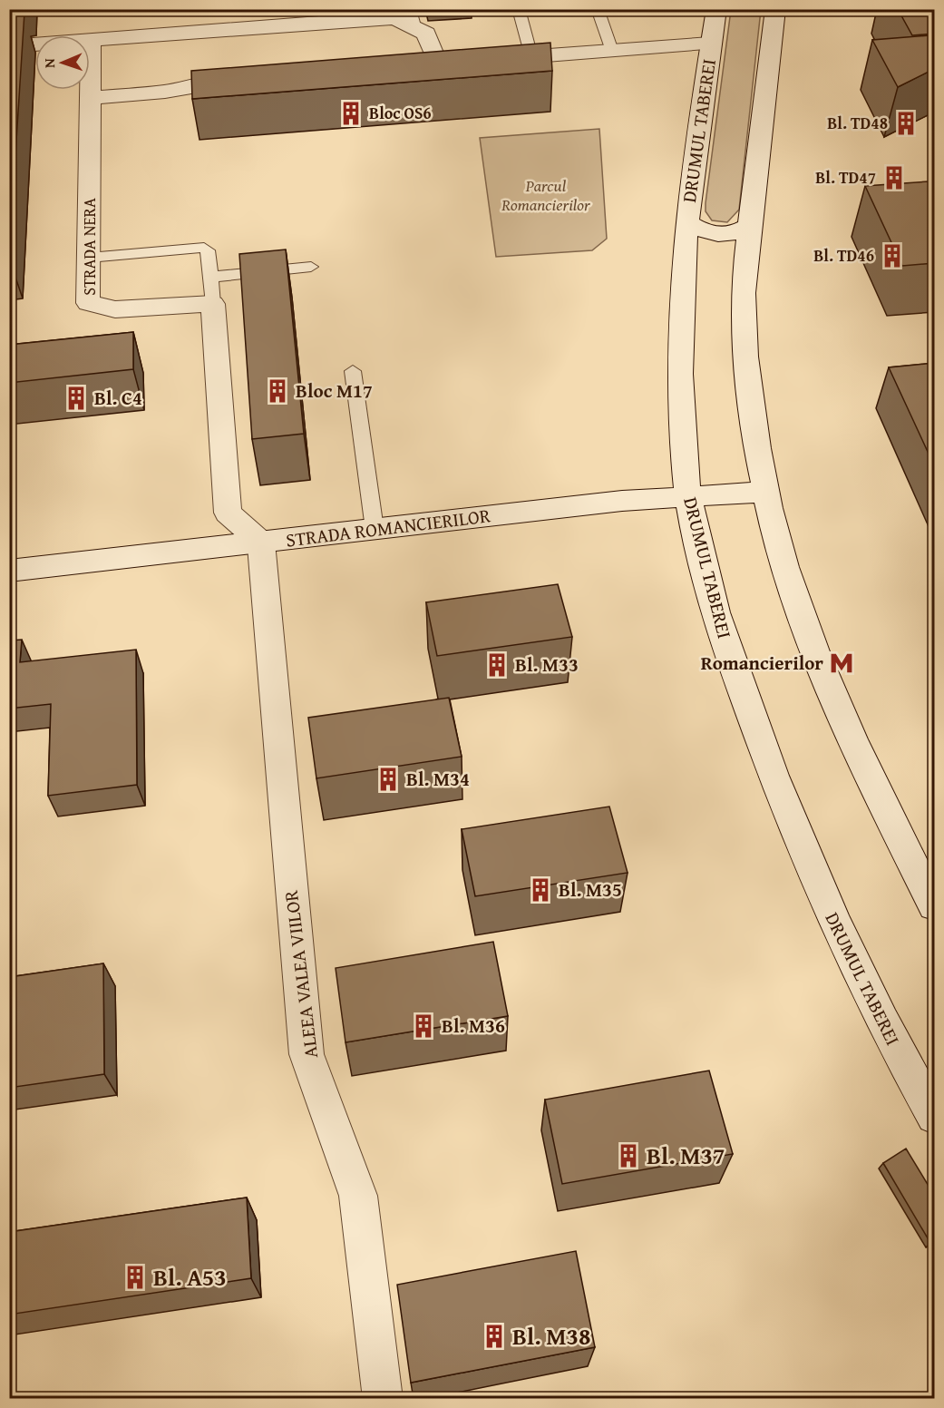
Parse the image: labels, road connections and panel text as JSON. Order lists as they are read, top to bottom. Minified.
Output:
{"streets":{"street":["DRUMUL TABEREI","STRADA NERA","STRADA ROMANCIERILOR","ALEEA VALEA VIILOR"]},"crossings":[["DRUMUL TABEREI","STRADA ROMANCIERILOR"],["STRADA ROMANCIERILOR","ALEEA VALEA VIILOR"]],"parks":["Parcul Romancierilor"],"places":{"building":["Bloc OS6","Bl. TD48","Bl. TD47","Bl. TD46","Bloc M17","Bl. C4","Bl. M33","Bl. M34","Bl. M35","Bl. M36","Bl. M37","Bl. A53","Bl. M38"],"metro station":["Romancierilor"]},"north":"left"}
